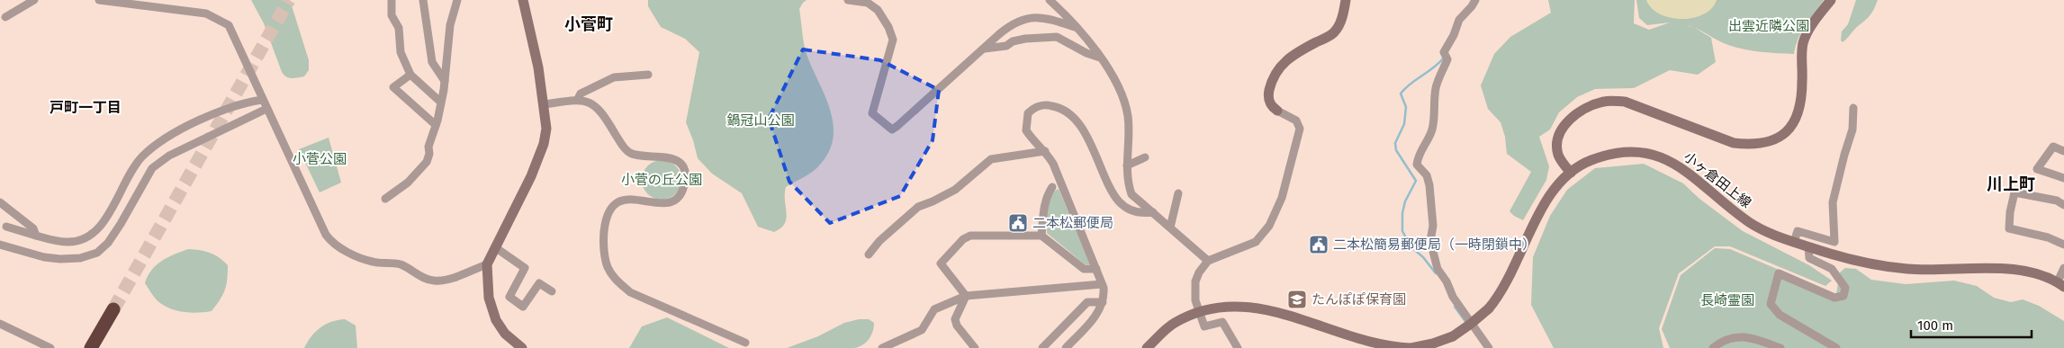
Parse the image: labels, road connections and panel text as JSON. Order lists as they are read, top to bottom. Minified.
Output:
{"streets":{"main road":["小ヶ倉田上線"]},"districts":["小菅町","戸町一丁目","川上町"],"parks":["出雲近隣公園","鍋冠山公園","小菅公園","小菅の丘公園","長崎霊園"],"places":{"public building":["二本松郵便局","二本松簡易郵便局（一時閉鎖中）"],"school or university":["たんぽぽ保育園"]},"scale_bar":"100 m"}
